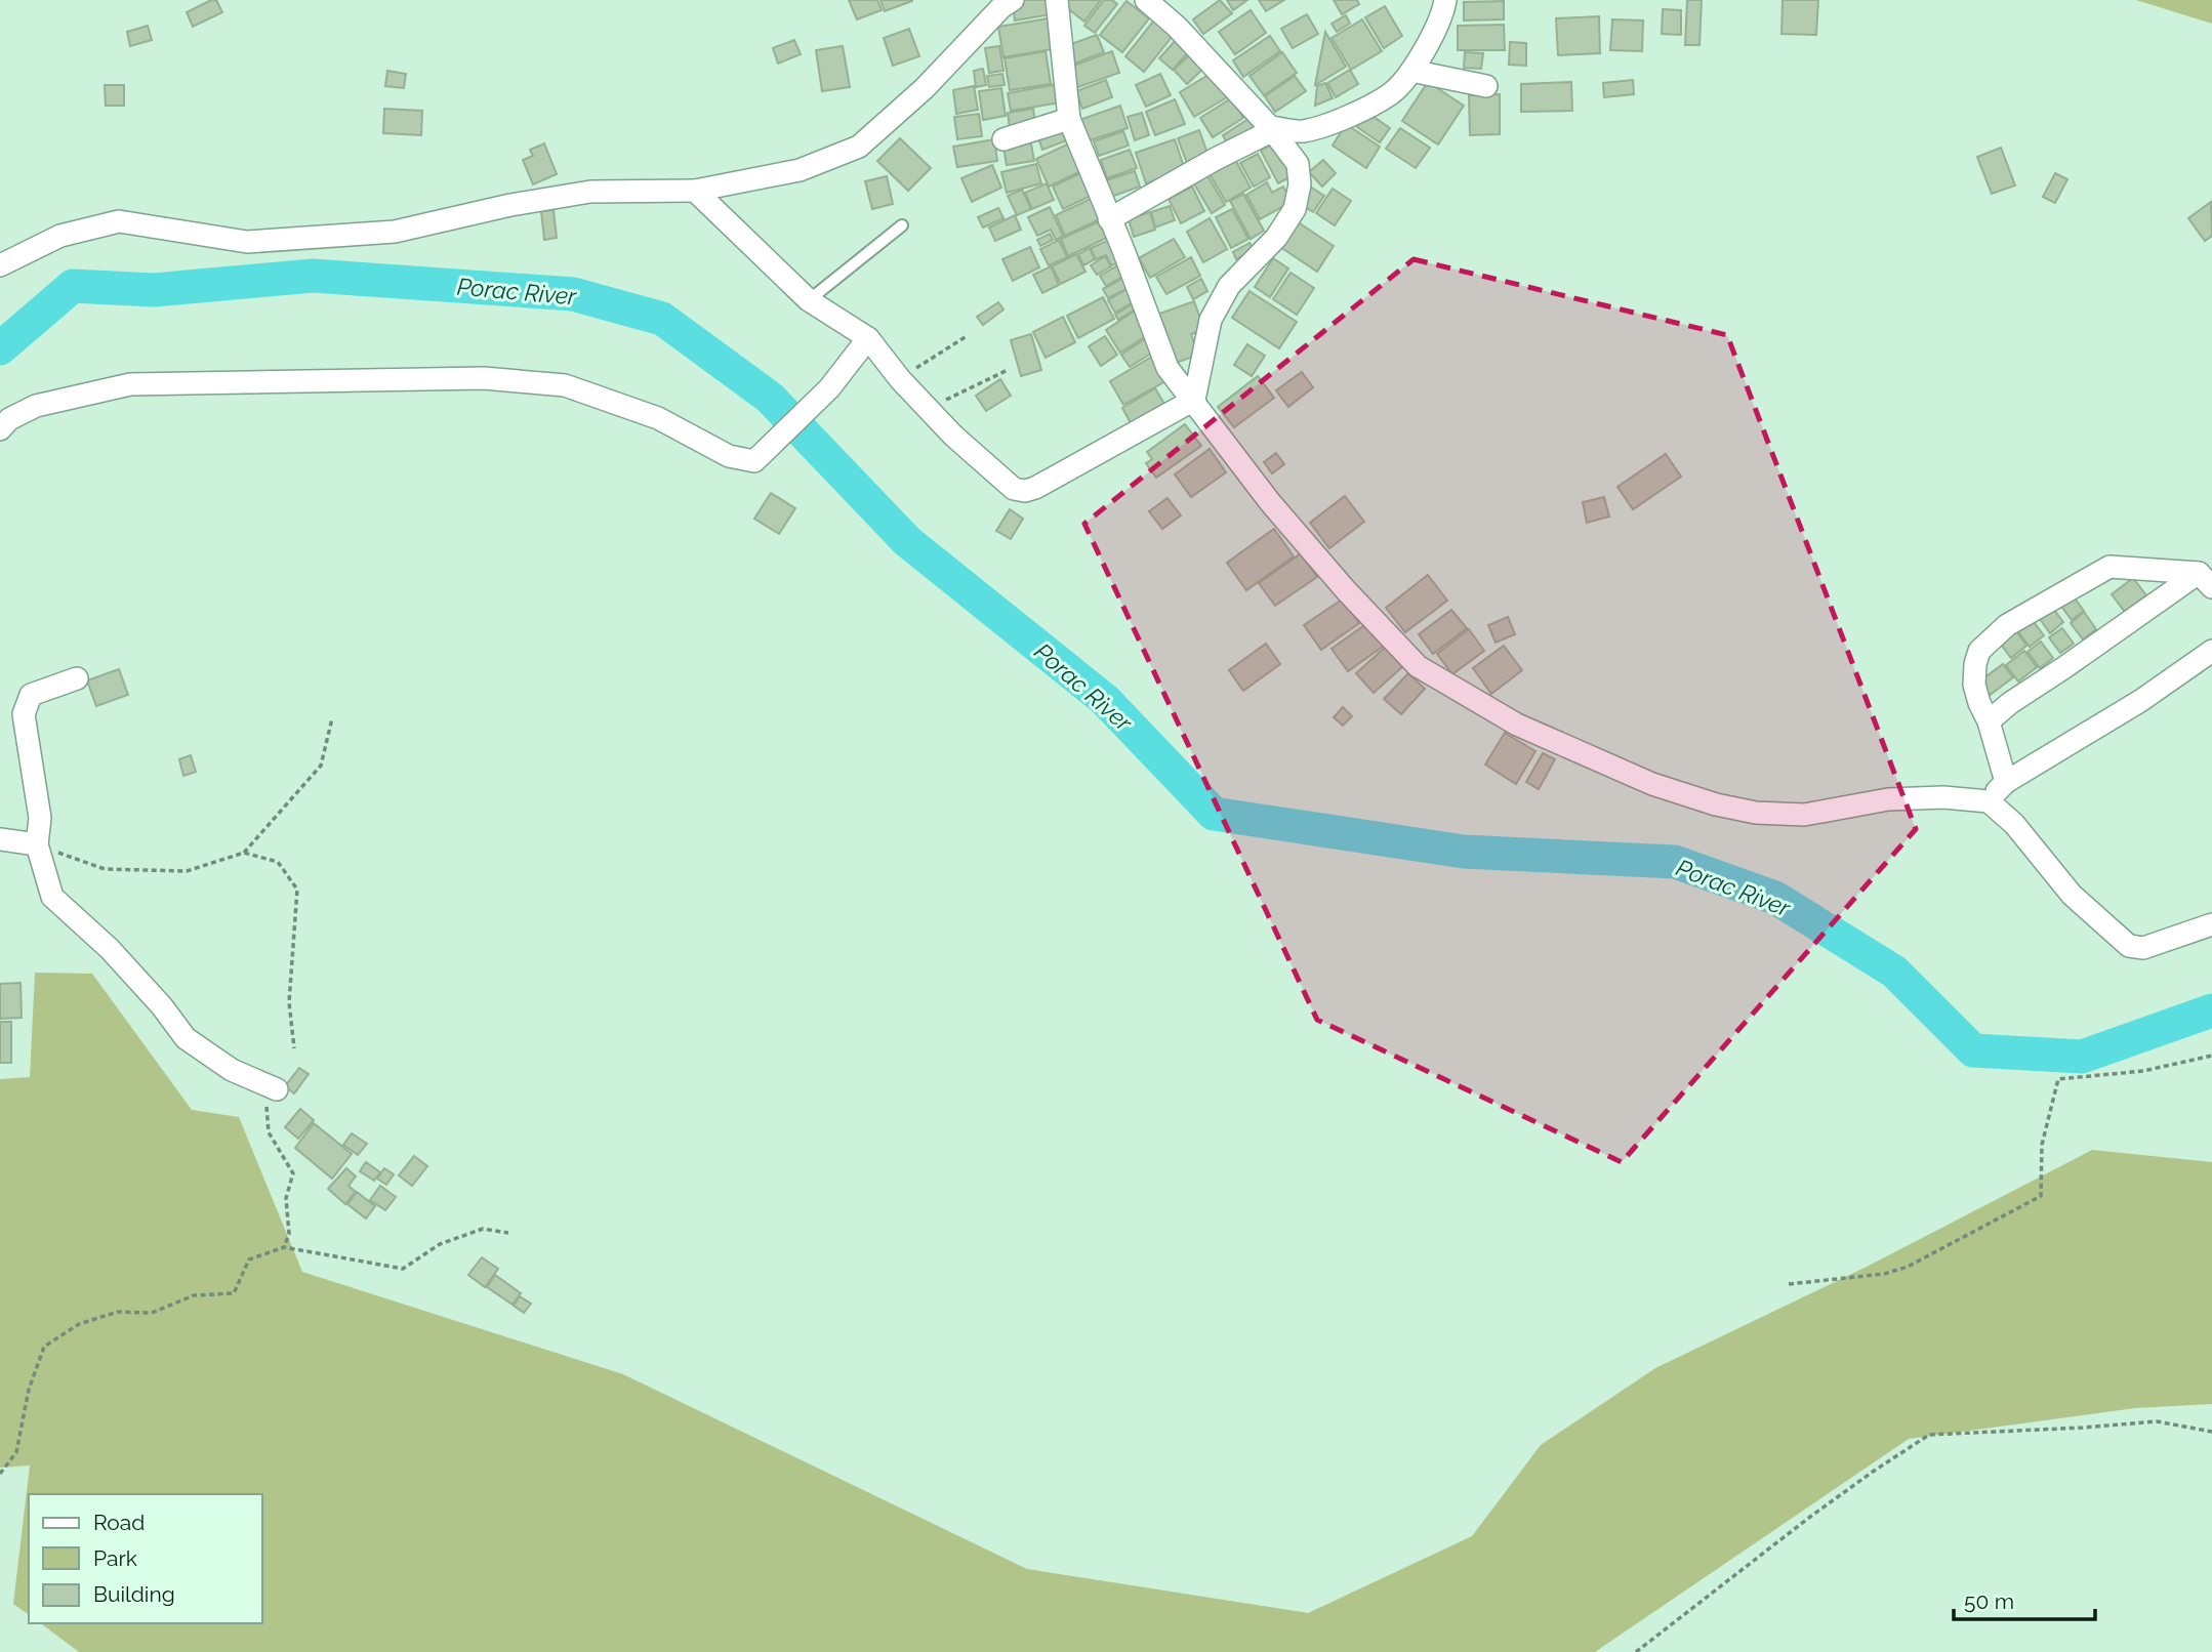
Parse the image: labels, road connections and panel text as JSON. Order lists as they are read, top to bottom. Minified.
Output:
{"water":["Porac River"],"legend":["Road","Park","Building"],"scale_bar":"50 m"}
